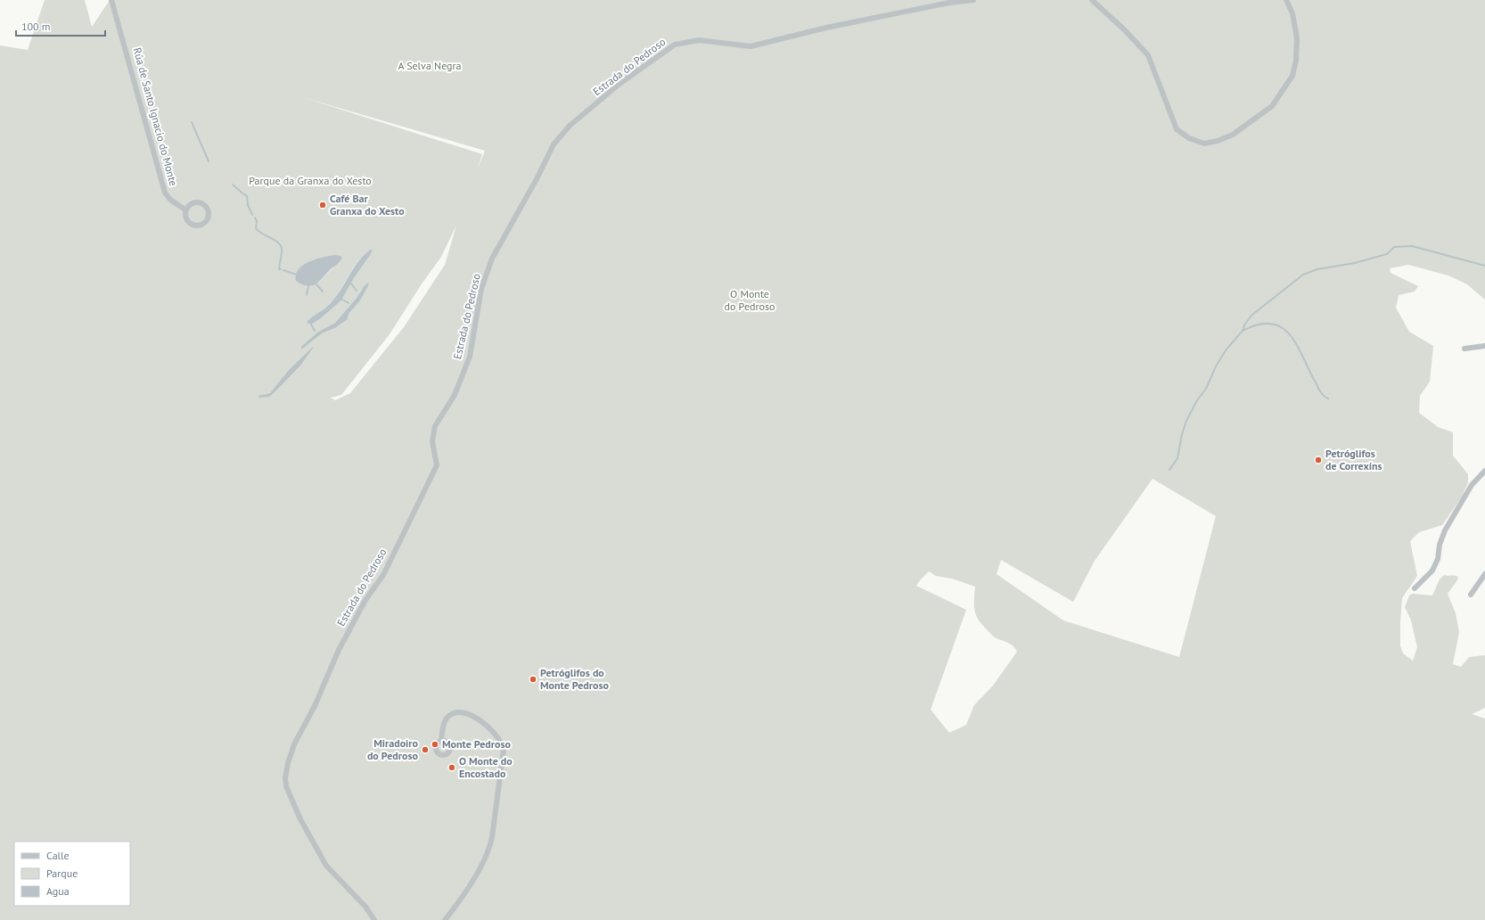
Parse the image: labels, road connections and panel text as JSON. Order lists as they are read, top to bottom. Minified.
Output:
{"streets":{"street":["Estrada do Pedroso","Rúa de Santo Ignacio do Monte"]},"parks":["A Selva Negra","Parque da Granxa do Xesto","O Monte do Pedroso"],"places":["Café Bar Granxa do Xesto","Petróglifos de Correxíns","Petróglifos do Monte Pedroso","Monte Pedroso","Miradoiro do Pedroso","O Monte do Encostado"],"legend":["Calle","Parque","Agua"],"scale_bar":"100 m"}
